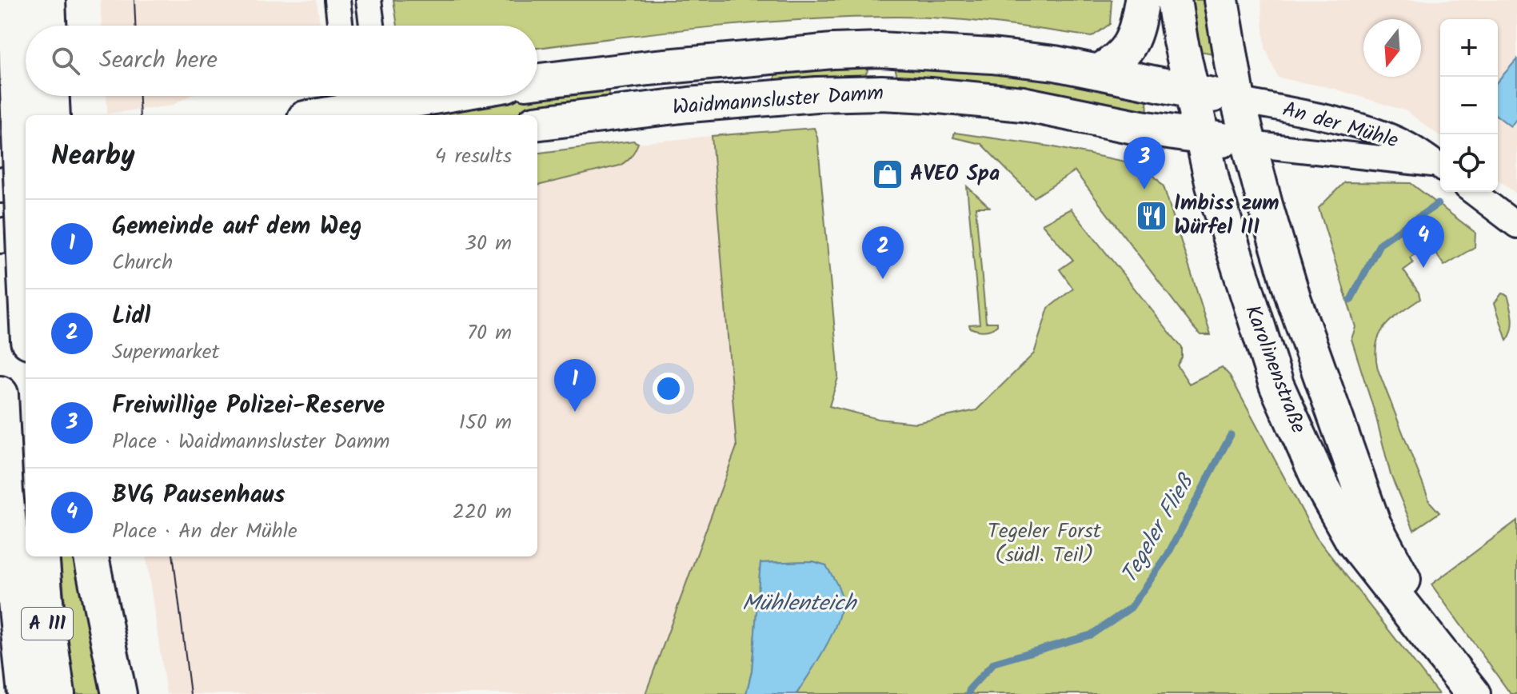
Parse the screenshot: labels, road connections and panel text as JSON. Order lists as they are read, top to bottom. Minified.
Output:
{"streets":{"highway":["A 111"],"main road":["Waidmannsluster Damm","Karolinenstraße"],"street":["An der Mühle"]},"crossings":[["Waidmannsluster Damm","An der Mühle"],["Waidmannsluster Damm","Karolinenstraße"],["An der Mühle","Karolinenstraße"]],"water":["Tegeler Fließ","Mühlenteich"],"parks":["Tegeler Forst (südl. Teil)"],"places":{"shop":["AVEO Spa"],"restaurant":["Imbiss zum Würfel III"]},"north":"bottom","page":{"map_buttons":["+","−"],"search":"Search here","heading":["Nearby","4 results"],"pins":["3","4","2","1"],"list":[{"mark":"1","name":"Gemeinde auf dem Weg","note":"Church","value":"30 m"},{"mark":"2","name":"Lidl","note":"Supermarket","value":"70 m"},{"mark":"3","name":"Freiwillige Polizei-Reserve","note":"Place · Waidmannsluster Damm","value":"150 m"},{"mark":"4","name":"BVG Pausenhaus","note":"Place · An der Mühle","value":"220 m"}]}}
